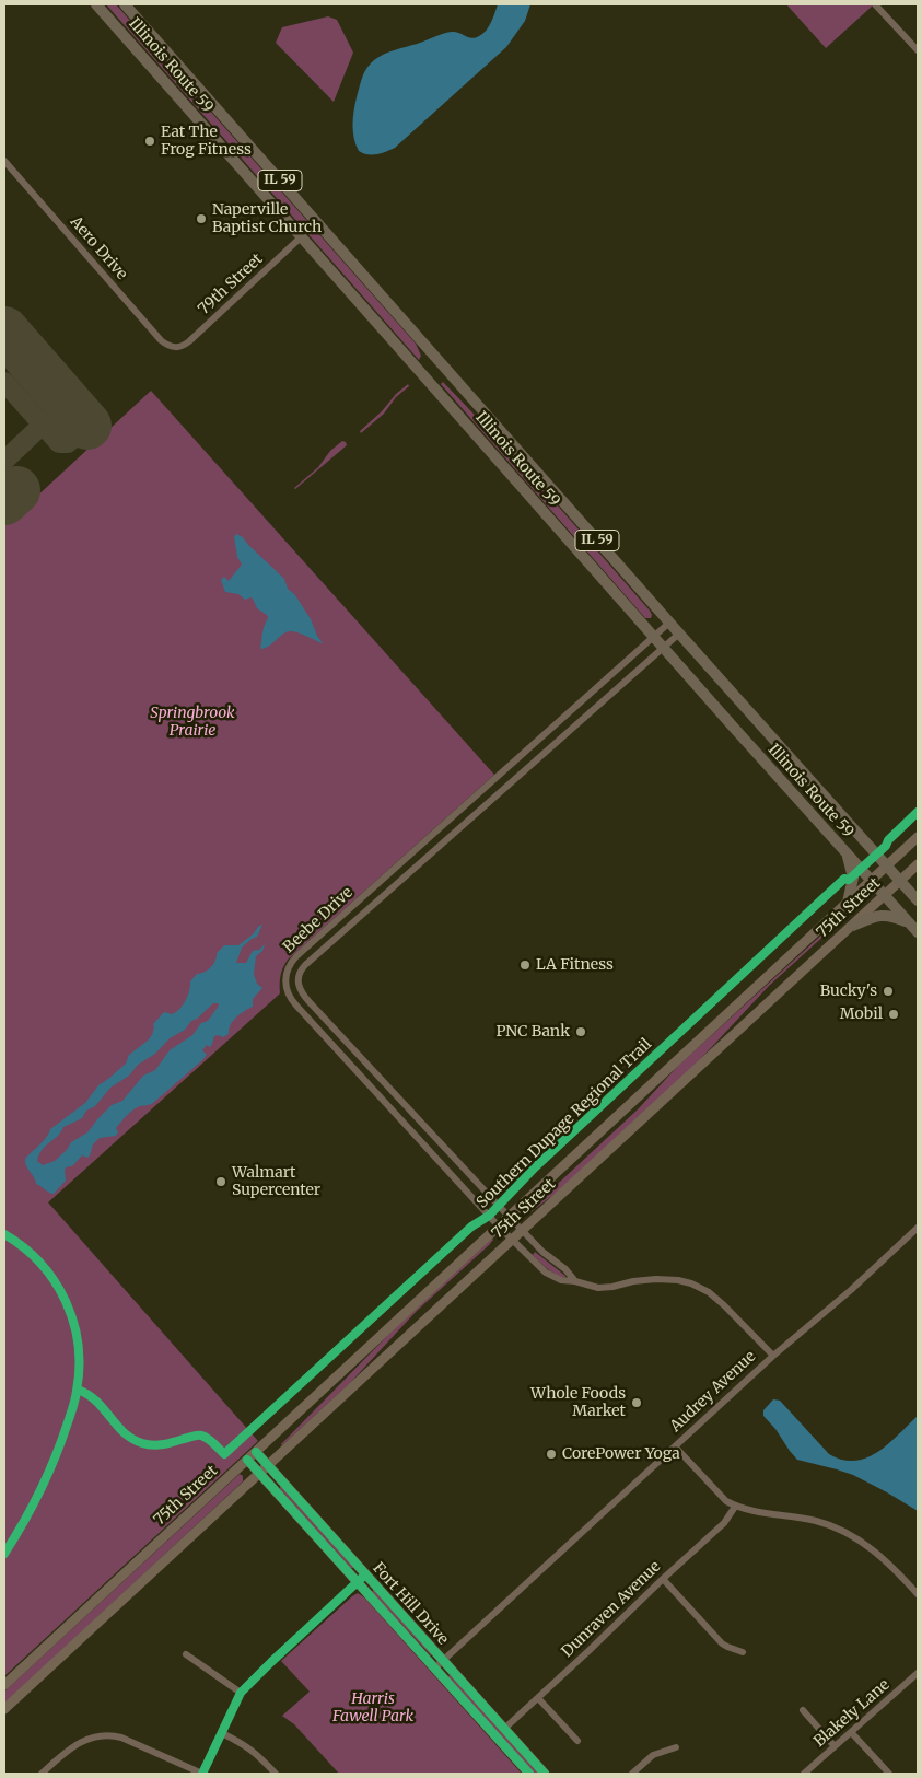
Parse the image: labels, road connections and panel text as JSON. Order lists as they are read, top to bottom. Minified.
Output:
{"streets":{"main road":["Illinois Route 59","IL 59","75th Street","Fort Hill Drive"],"street":["Aero Drive","79th Street","Beebe Drive","Audrey Avenue","Dunraven Avenue","Blakely Lane"],"cycle path":["Southern Dupage Regional Trail"]},"crossings":[["Illinois Route 59","79th Street"],["Illinois Route 59","75th Street"],["Illinois Route 59","Beebe Drive"],["Aero Drive","79th Street"],["75th Street","Beebe Drive"],["75th Street","Fort Hill Drive"],["Beebe Drive","Audrey Avenue"],["Audrey Avenue","Fort Hill Drive"],["Fort Hill Drive","Dunraven Avenue"]],"parks":["Springbrook Prairie","Harris Fawell Park"],"places":["Eat The Frog Fitness","Naperville Baptist Church","LA Fitness","Bucky's","Mobil","PNC Bank","Walmart Supercenter","Whole Foods Market","CorePower Yoga"]}
